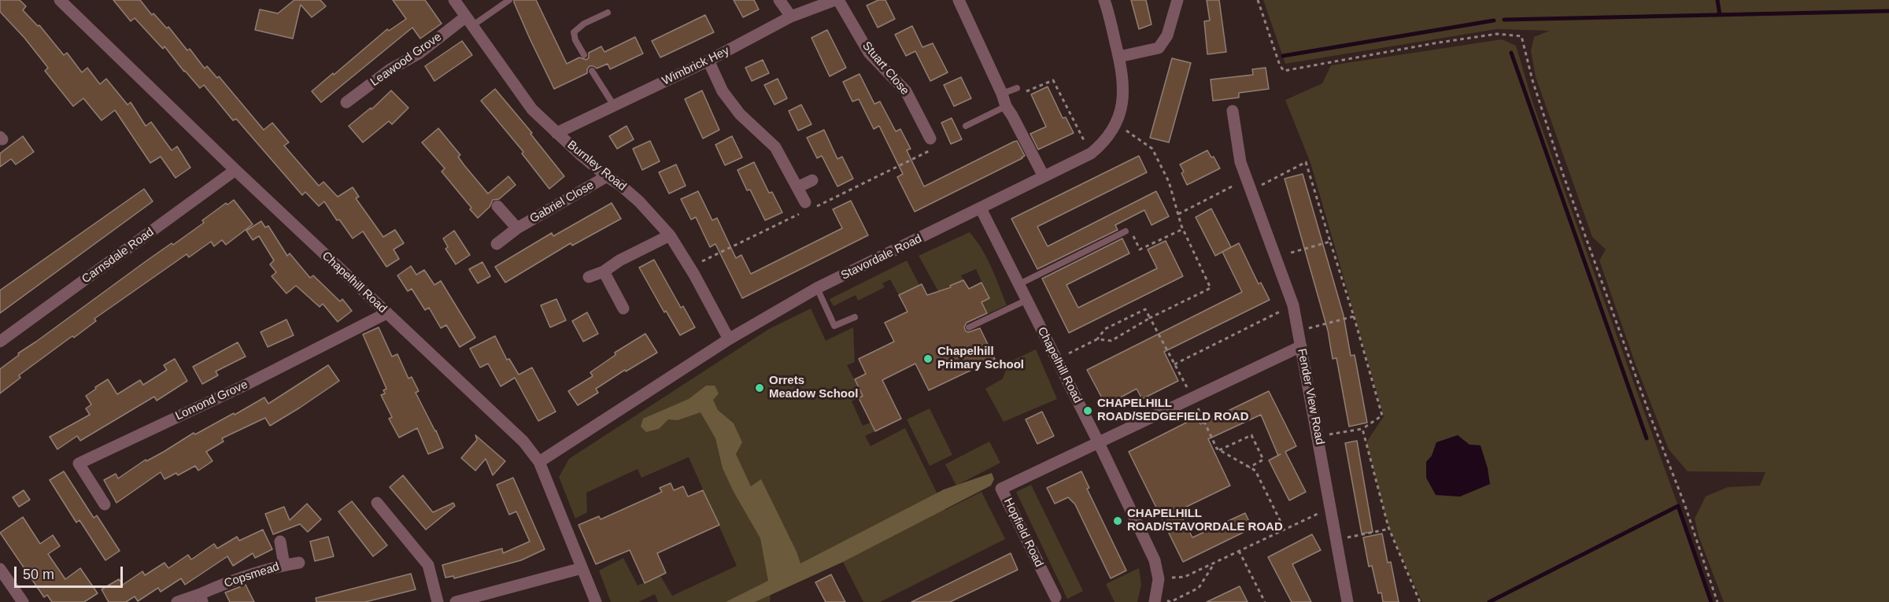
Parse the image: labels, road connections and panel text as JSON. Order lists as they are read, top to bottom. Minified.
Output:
{"streets":{"street":["Leawood Grove","Wimbrick Hey","Stuart Close","Burnley Road","Gabriel Close","Carnsdale Road","Stavordale Road","Chapelhill Road","Fender View Road","Lomond Grove","Hopfield Road","Copsmead"]},"crossings":[["Leawood Grove","Burnley Road"],["Wimbrick Hey","Stuart Close"],["Wimbrick Hey","Burnley Road"],["Burnley Road","Gabriel Close"],["Burnley Road","Stavordale Road"],["Carnsdale Road","Chapelhill Road"],["Stavordale Road","Chapelhill Road"],["Chapelhill Road","Lomond Grove"],["Chapelhill Road","Hopfield Road"]],"places":["Chapelhill Primary School","Orrets Meadow School","CHAPELHILL ROAD/SEDGEFIELD ROAD","CHAPELHILL ROAD/STAVORDALE ROAD"],"scale_bar":"50 m"}
